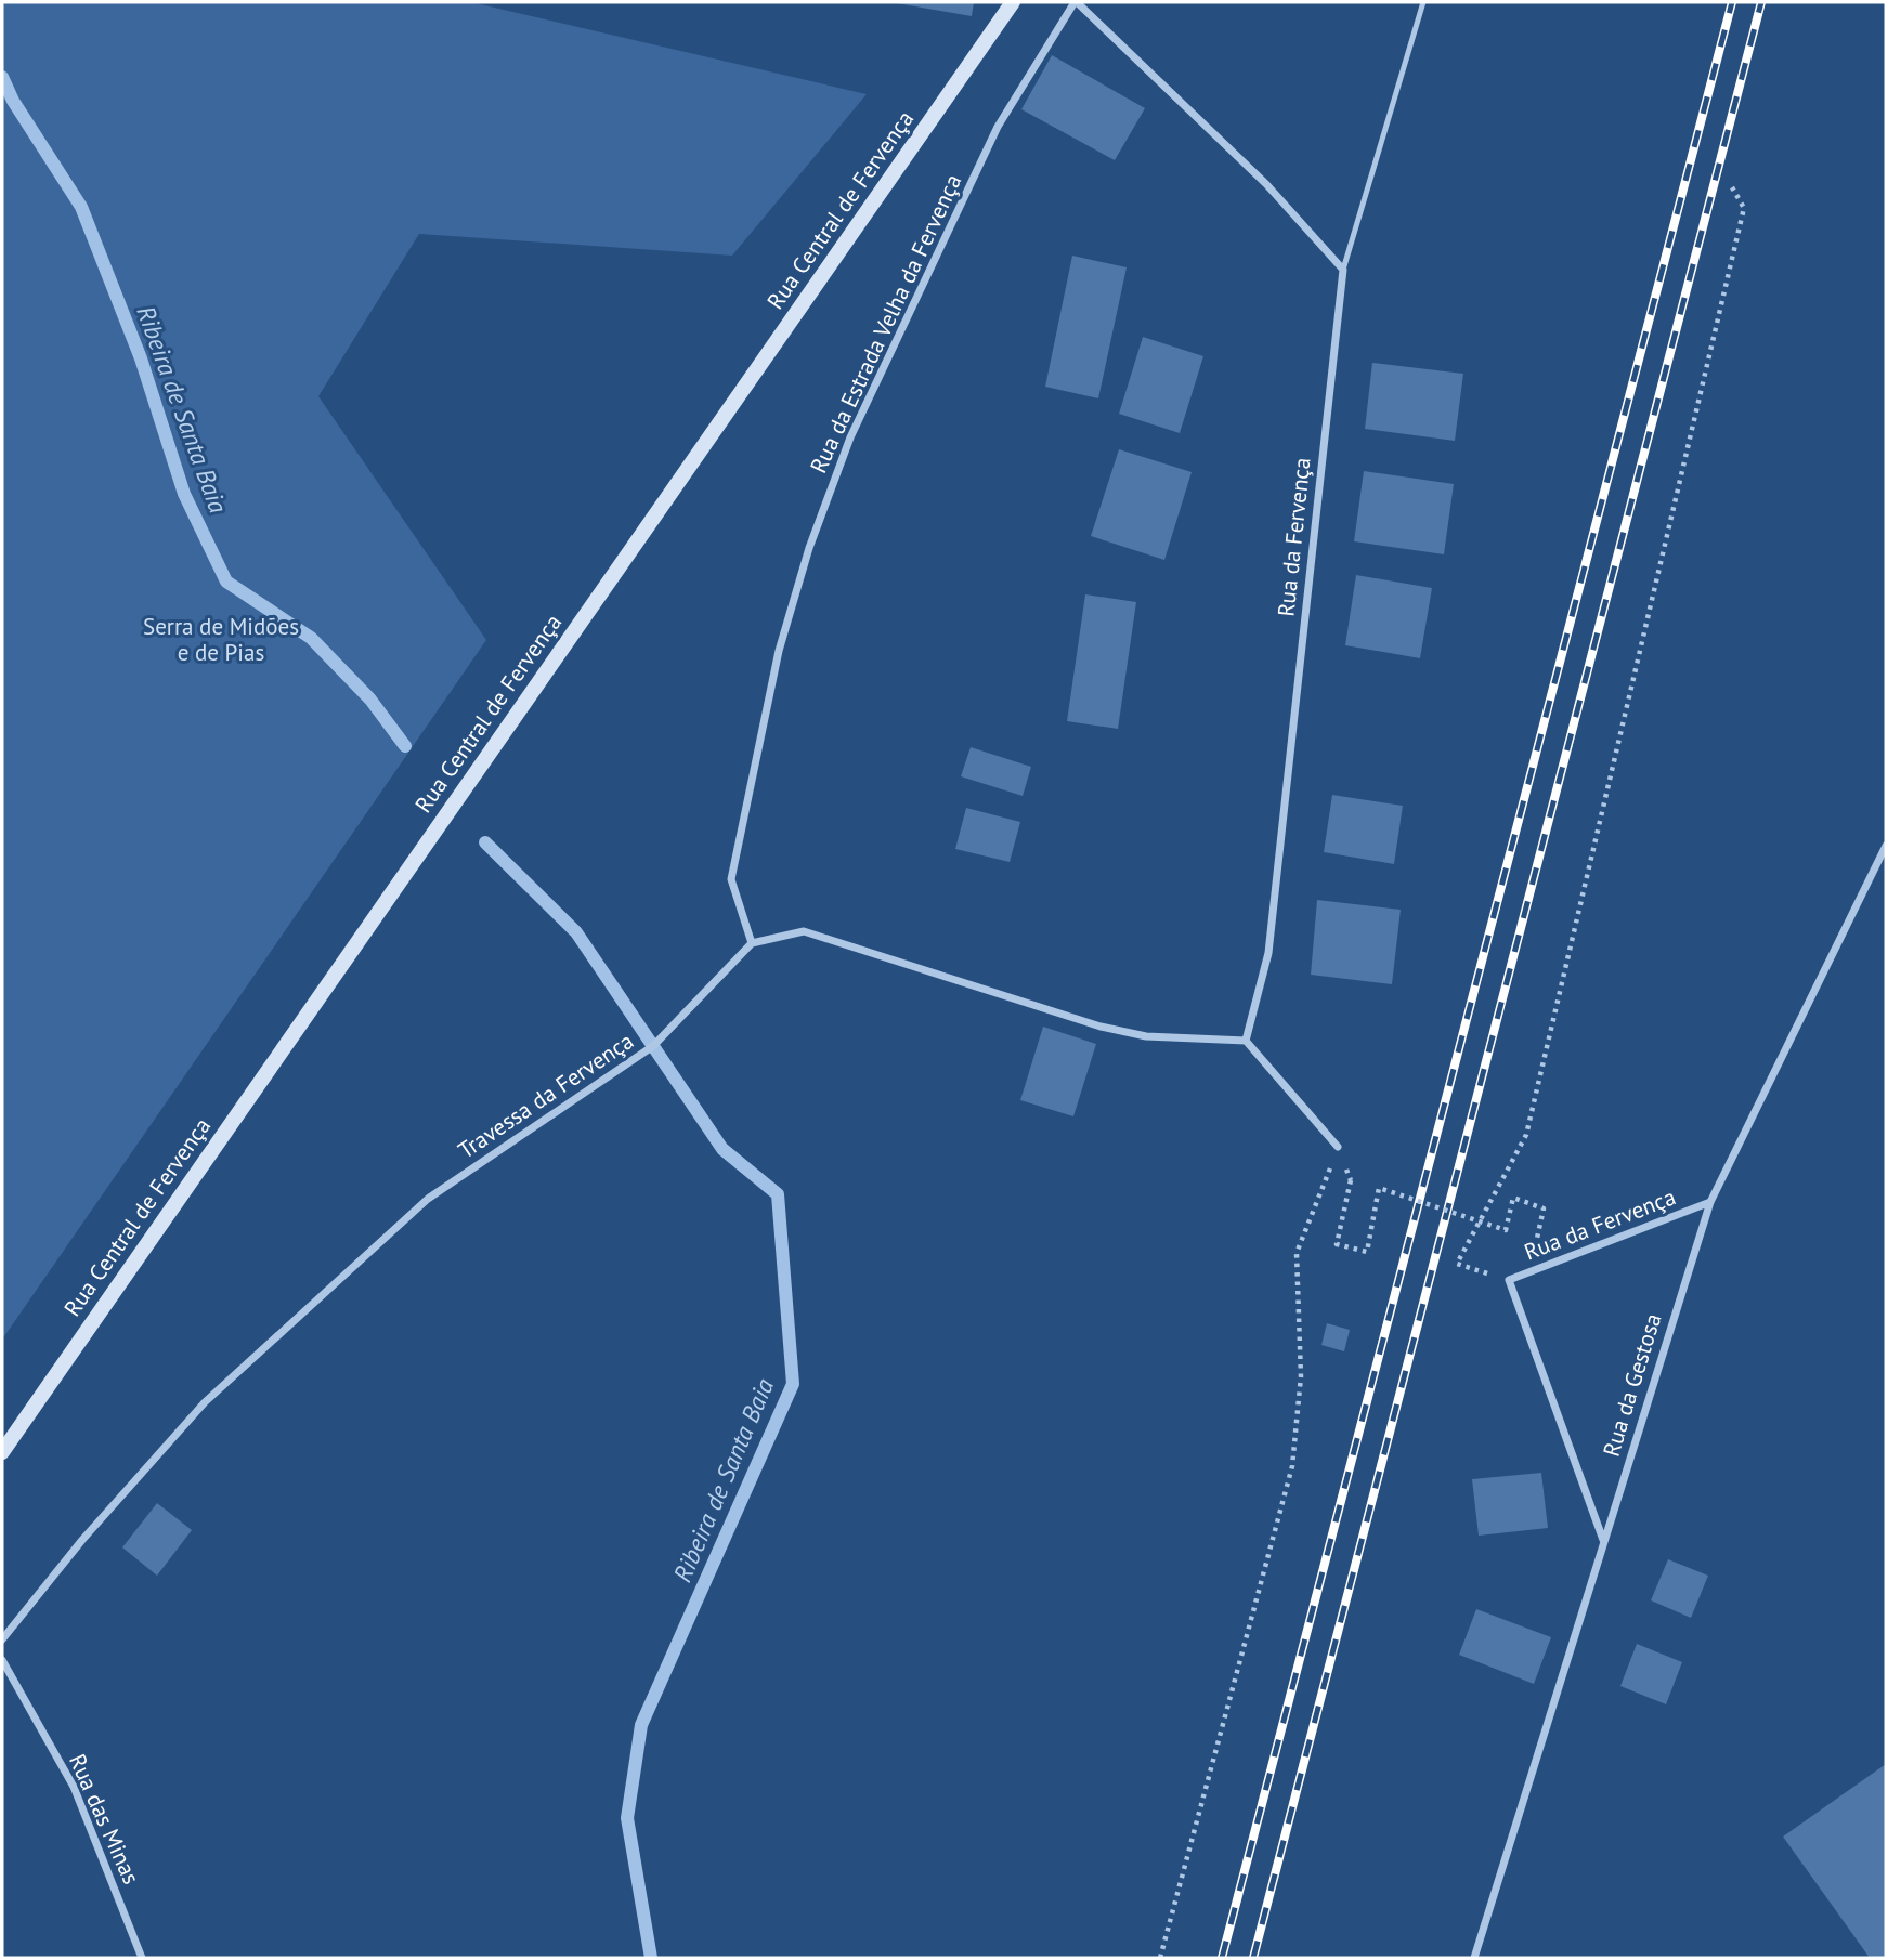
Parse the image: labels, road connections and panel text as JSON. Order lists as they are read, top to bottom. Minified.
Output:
{"streets":{"street":["Rua Central de Fervença","Rua da Estrada Velha da Fervença","Rua da Fervença","Travessa da Fervença","Rua da Gestosa","Rua das Minas"]},"crossings":[["Rua da Estrada Velha da Fervença","Travessa da Fervença"],["Rua da Fervença","Rua da Gestosa"]],"water":["Ribeira de Santa Baia"],"parks":["Serra de Midões e de Pias"]}
